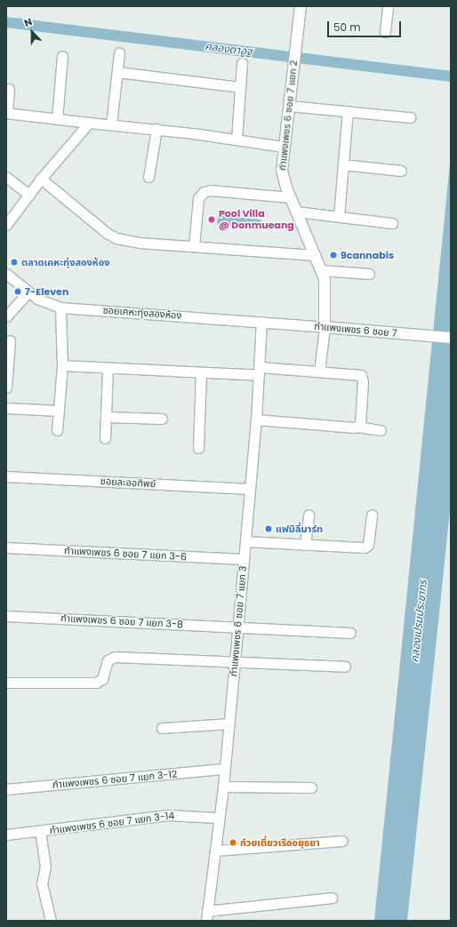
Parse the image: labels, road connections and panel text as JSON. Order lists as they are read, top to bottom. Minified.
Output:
{"streets":{"street":["กำแพงเพชร 6 ซอย 7 แยก 2","ซอยเคหะทุ่งสองห้อง","กำแพงเพชร 6 ซอย 7","ซอยละออทิพย์","กำแพงเพชร 6 ซอย 7 แยก 3-6","กำแพงเพชร 6 ซอย 7 แยก 3-8","กำแพงเพชร 6 ซอย 7 แยก 3","กำแพงเพชร 6 ซอย 7 แยก 3-12","กำแพงเพชร 6 ซอย 7 แยก 3-14"]},"crossings":[["กำแพงเพชร 6 ซอย 7 แยก 2","กำแพงเพชร 6 ซอย 7"],["ซอยเคหะทุ่งสองห้อง","กำแพงเพชร 6 ซอย 7"],["ซอยเคหะทุ่งสองห้อง","กำแพงเพชร 6 ซอย 7 แยก 3"],["กำแพงเพชร 6 ซอย 7","กำแพงเพชร 6 ซอย 7 แยก 3"],["ซอยละออทิพย์","กำแพงเพชร 6 ซอย 7 แยก 3"],["กำแพงเพชร 6 ซอย 7 แยก 3-6","กำแพงเพชร 6 ซอย 7 แยก 3"],["กำแพงเพชร 6 ซอย 7 แยก 3-8","กำแพงเพชร 6 ซอย 7 แยก 3"],["กำแพงเพชร 6 ซอย 7 แยก 3","กำแพงเพชร 6 ซอย 7 แยก 3-12"],["กำแพงเพชร 6 ซอย 7 แยก 3","กำแพงเพชร 6 ซอย 7 แยก 3-14"]],"water":["คลองตาอูฐ","คลองเปรมประชากร"],"places":["Pool Villa @ Donmueang","9cannabis","ตลาดเคหะทุ่งสองห้อง","7-Eleven","แฟมิลี่มาร์ท","ก๋วยเตี๋ยวเรืออยุธยา"],"scale_bar":"50 m","north":"top"}
